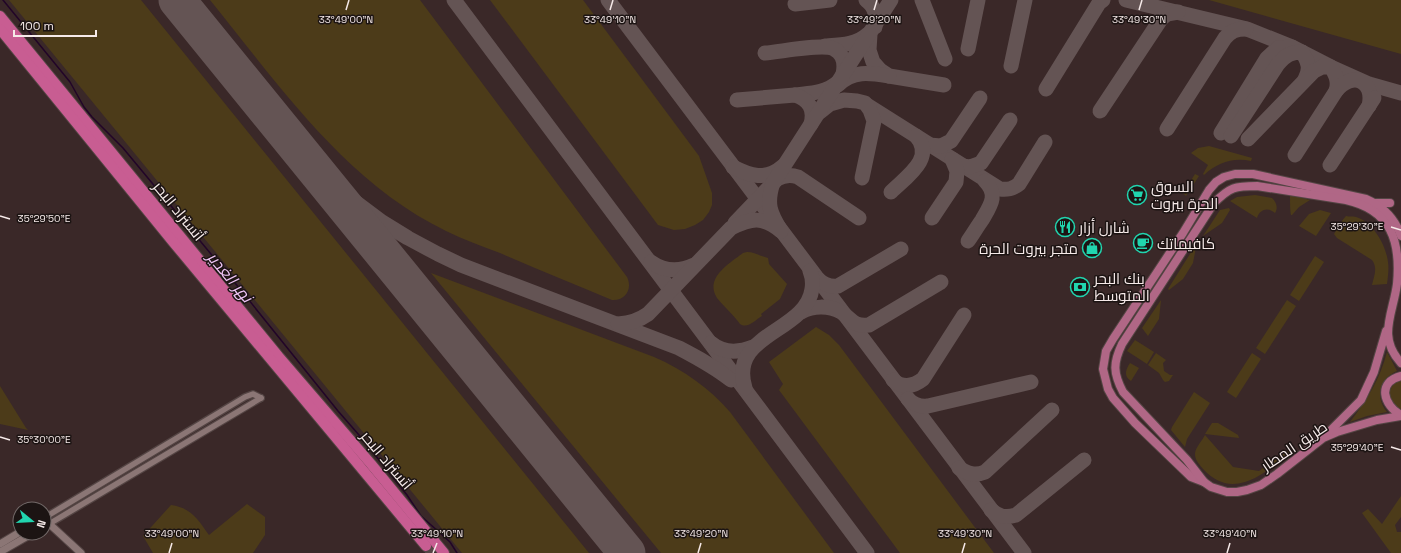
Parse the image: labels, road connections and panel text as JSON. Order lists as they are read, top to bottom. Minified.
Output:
{"streets":{"highway":["أتستراد البحر"],"main road":["طريق المطار"]},"water":["نهر الغدير"],"places":{"supermarket":["السوق الحرة بيروت"],"restaurant":["شارل أزار"],"cafe":["كافيماتك"],"shop":["متجر بيروت الحرة"],"bank":["بنك البحر المتوسط"]},"scale_bar":"100 m","north":"right","coordinates":["33°49'00\"N","33°49'10\"N","33°49'20\"N","33°49'30\"N","35°29'50\"E","35°29'30\"E","35°30'00\"E","35°29'40\"E","33°49'40\"N"]}
